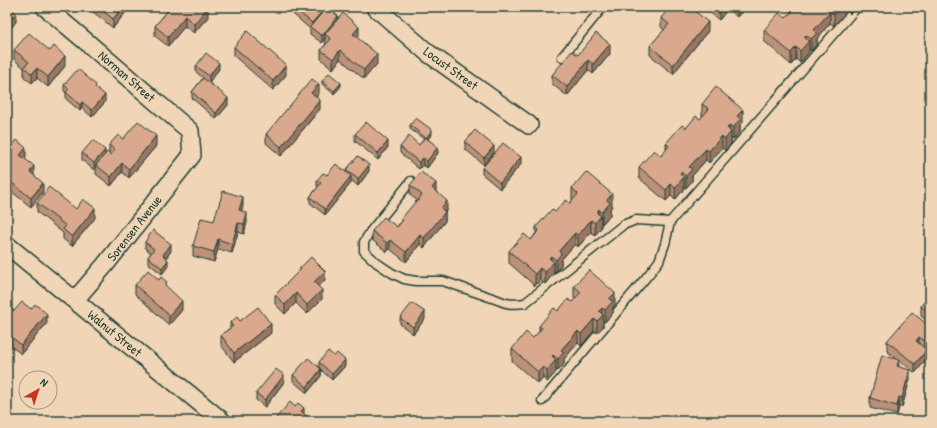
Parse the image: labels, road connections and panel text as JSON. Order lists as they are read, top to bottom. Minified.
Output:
{"streets":{"street":["Locust Street","Norman Street","Sorensen Avenue","Walnut Street"]},"crossings":[["Norman Street","Sorensen Avenue"],["Sorensen Avenue","Walnut Street"]],"north":"top right"}
